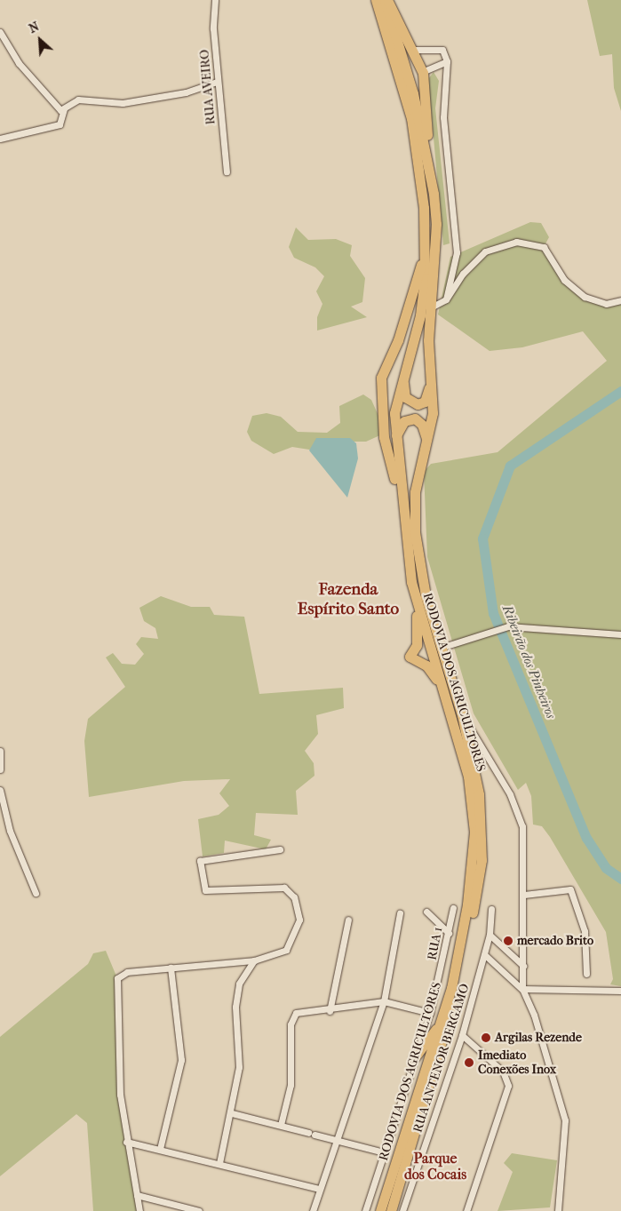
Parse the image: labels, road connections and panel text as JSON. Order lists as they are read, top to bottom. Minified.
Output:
{"streets":{"main road":["RODOVIA DOS AGRICULTORES"],"street":["RUA AVEIRO","RUA 1","RUA ANTENOR BERGAMO"]},"districts":["Fazenda Espírito Santo","Parque dos Cocais"],"water":["Ribeirão dos Pinheiros"],"places":["mercado Brito","Argilas Rezende","Imediato Conexões Inox"],"north":"top left"}
